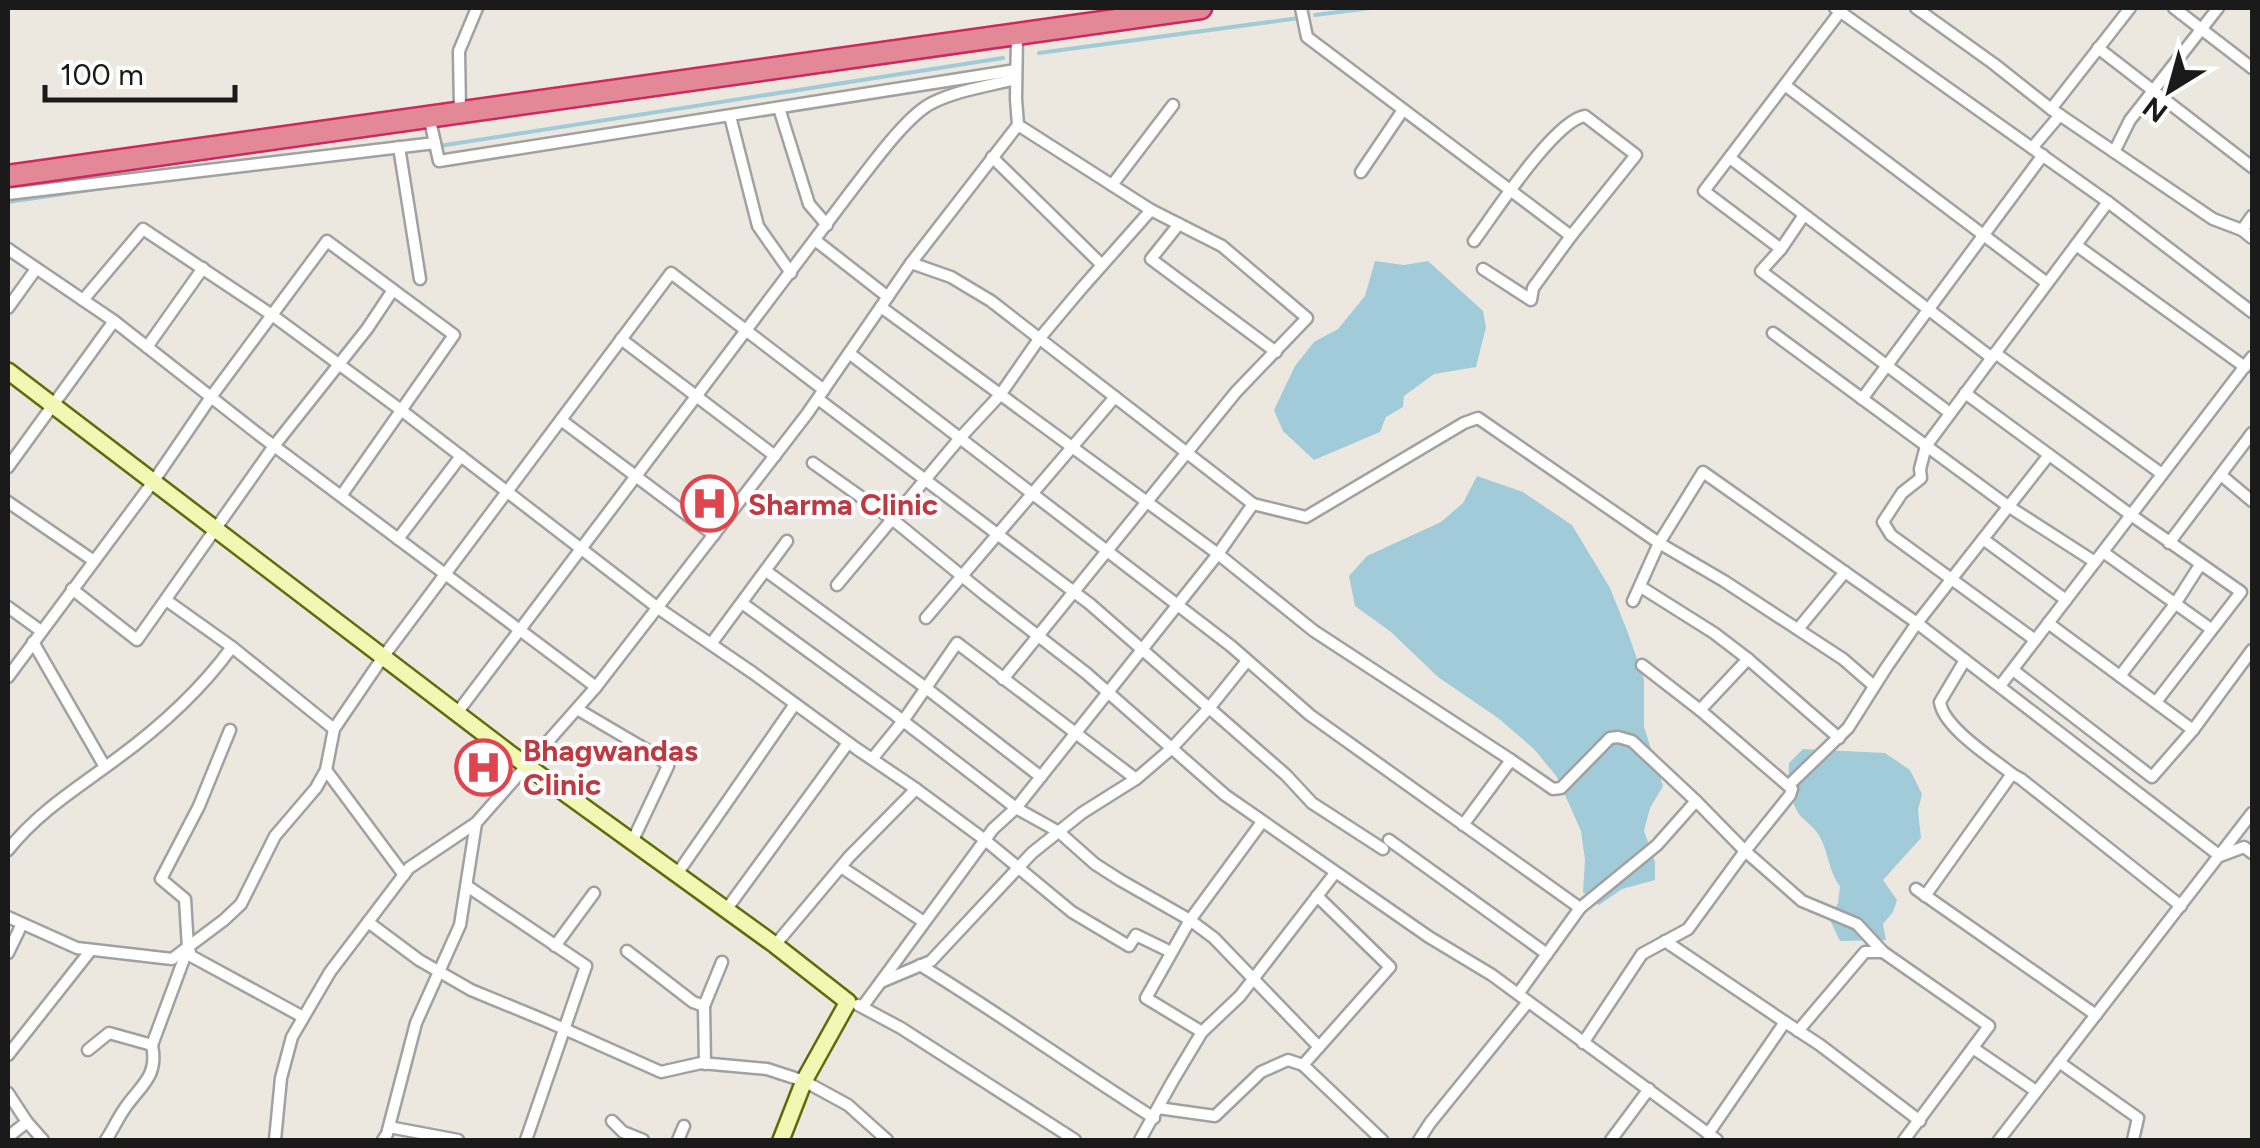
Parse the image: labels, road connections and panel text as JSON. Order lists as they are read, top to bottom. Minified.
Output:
{"places":{"hospital":["Sharma Clinic","Bhagwandas Clinic"]},"scale_bar":"100 m","north":"bottom left"}
